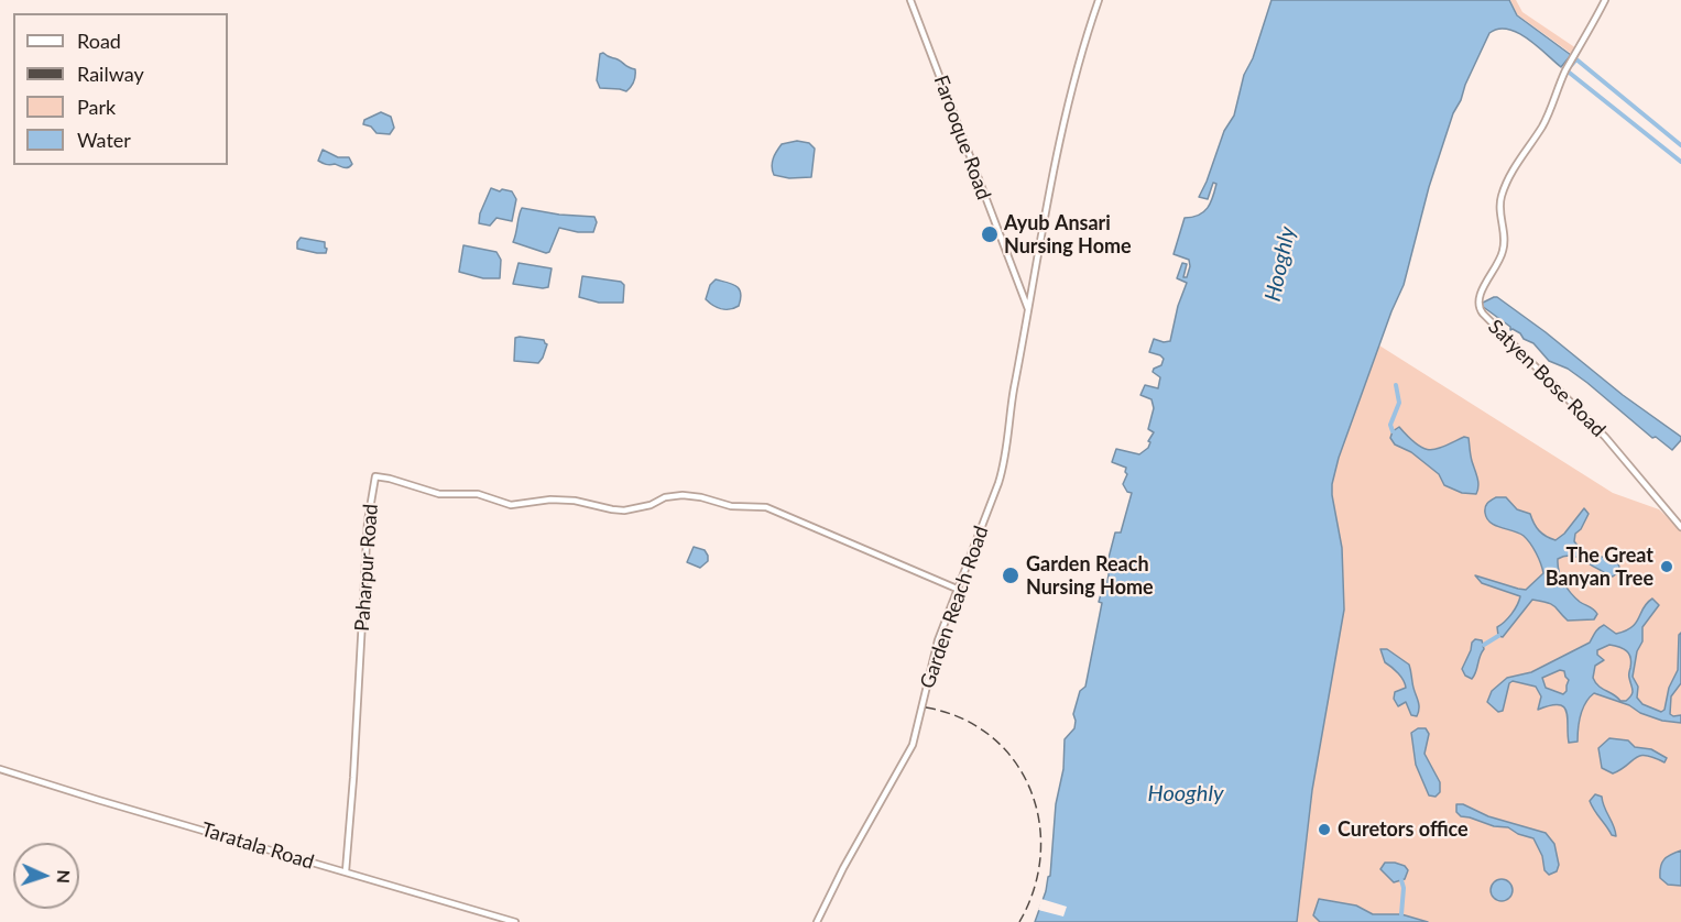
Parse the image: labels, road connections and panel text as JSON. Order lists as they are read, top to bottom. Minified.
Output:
{"streets":{"street":["Farooque Road","Satyen Bose Road","Paharpur Road","Garden Reach Road","Taratala Road"]},"crossings":[["Farooque Road","Garden Reach Road"],["Paharpur Road","Garden Reach Road"],["Paharpur Road","Taratala Road"]],"water":["Hooghly"],"places":["Ayub Ansari Nursing Home","The Great Banyan Tree","Garden Reach Nursing Home","Curetors office"],"legend":["Road","Railway","Park","Water"],"north":"right"}
